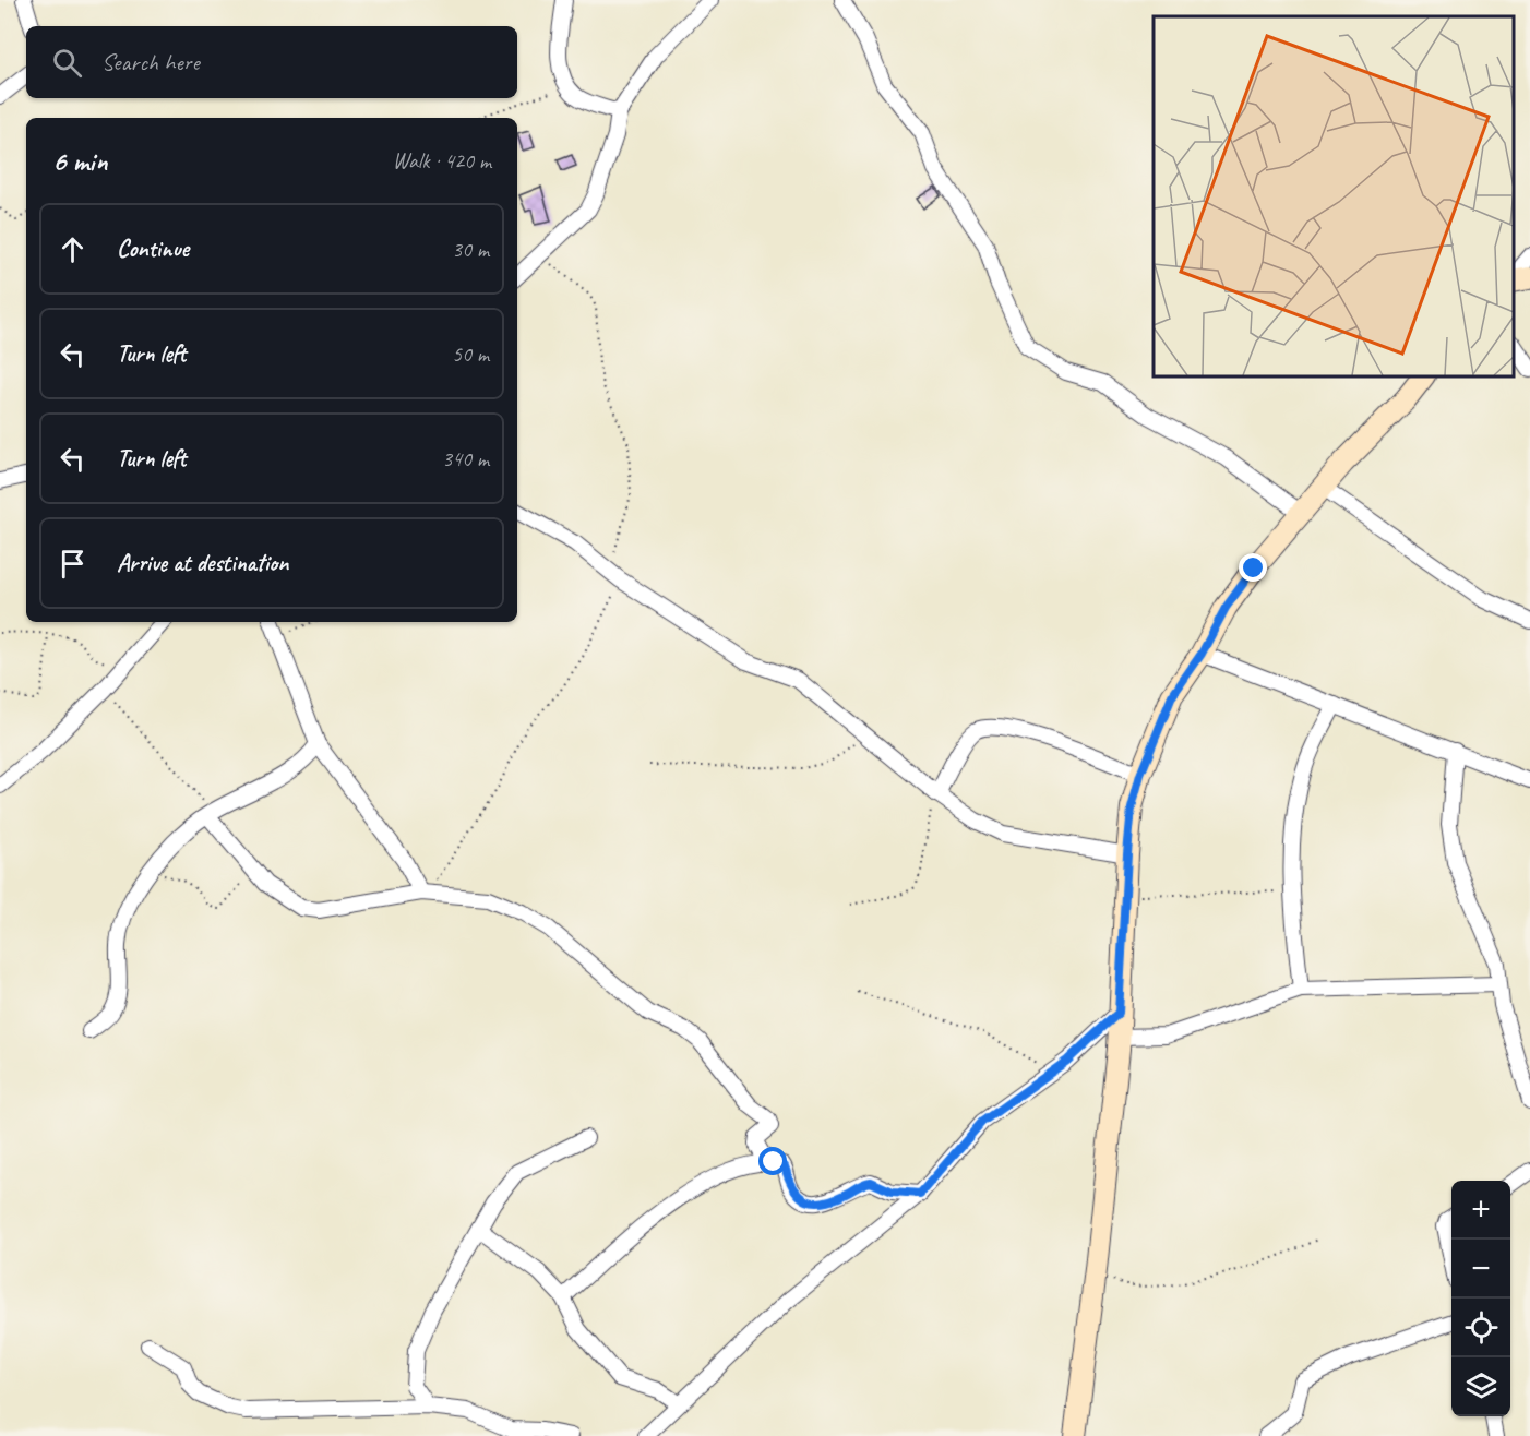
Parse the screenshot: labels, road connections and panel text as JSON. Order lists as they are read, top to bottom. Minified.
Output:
{"page":{"search":"Search here","heading":["6 min","Walk · 420 m"],"list":[["Continue","30 m"],["Turn left","50 m"],["Turn left","340 m"],"Arrive at destination"],"map_buttons":["+","−"]}}
